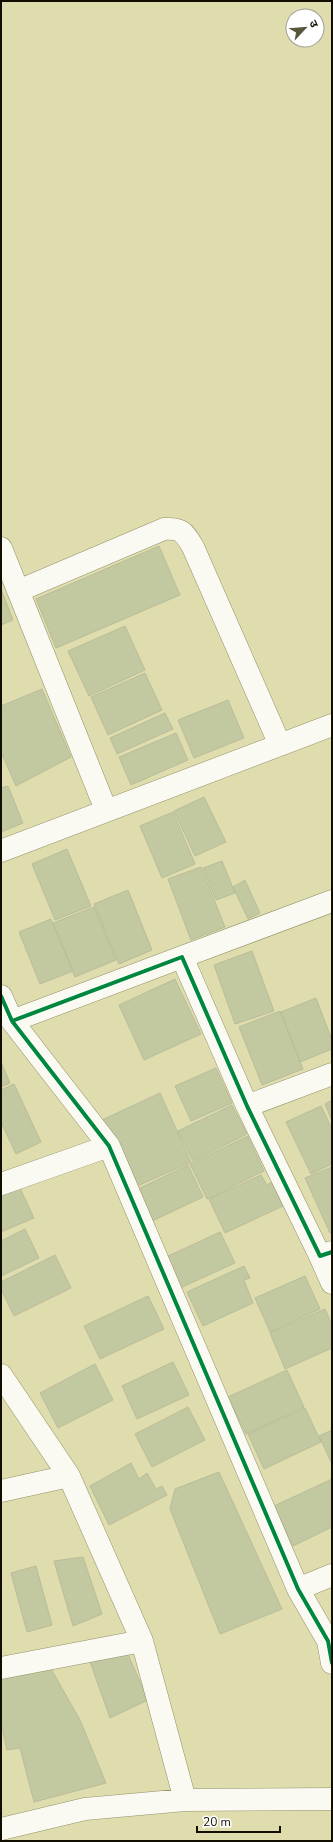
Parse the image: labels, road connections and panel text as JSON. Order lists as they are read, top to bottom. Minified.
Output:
{"scale_bar":"20 m","north":"top right"}
